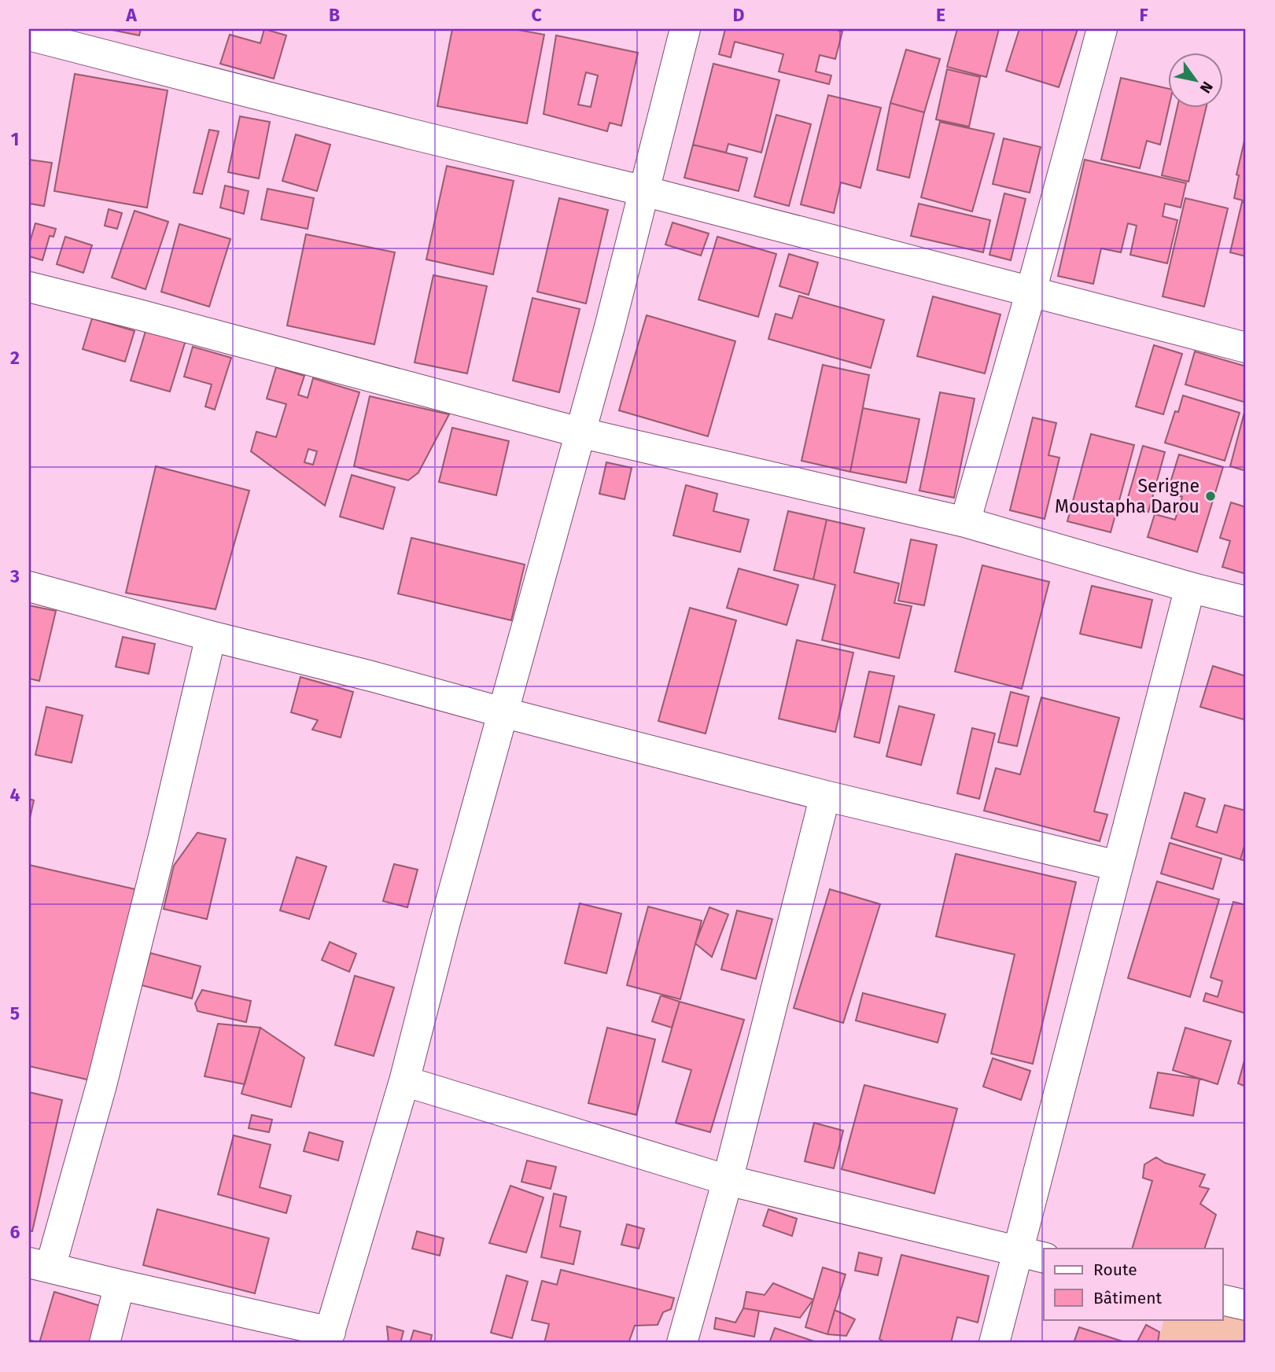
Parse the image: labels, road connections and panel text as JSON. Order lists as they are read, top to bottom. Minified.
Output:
{"places":["Serigne Moustapha Darou"],"legend":["Route","Bâtiment"],"north":"bottom right","grid":{"columns":["A","B","C","D","E","F"],"rows":["1","2","3","4","5","6"]}}
